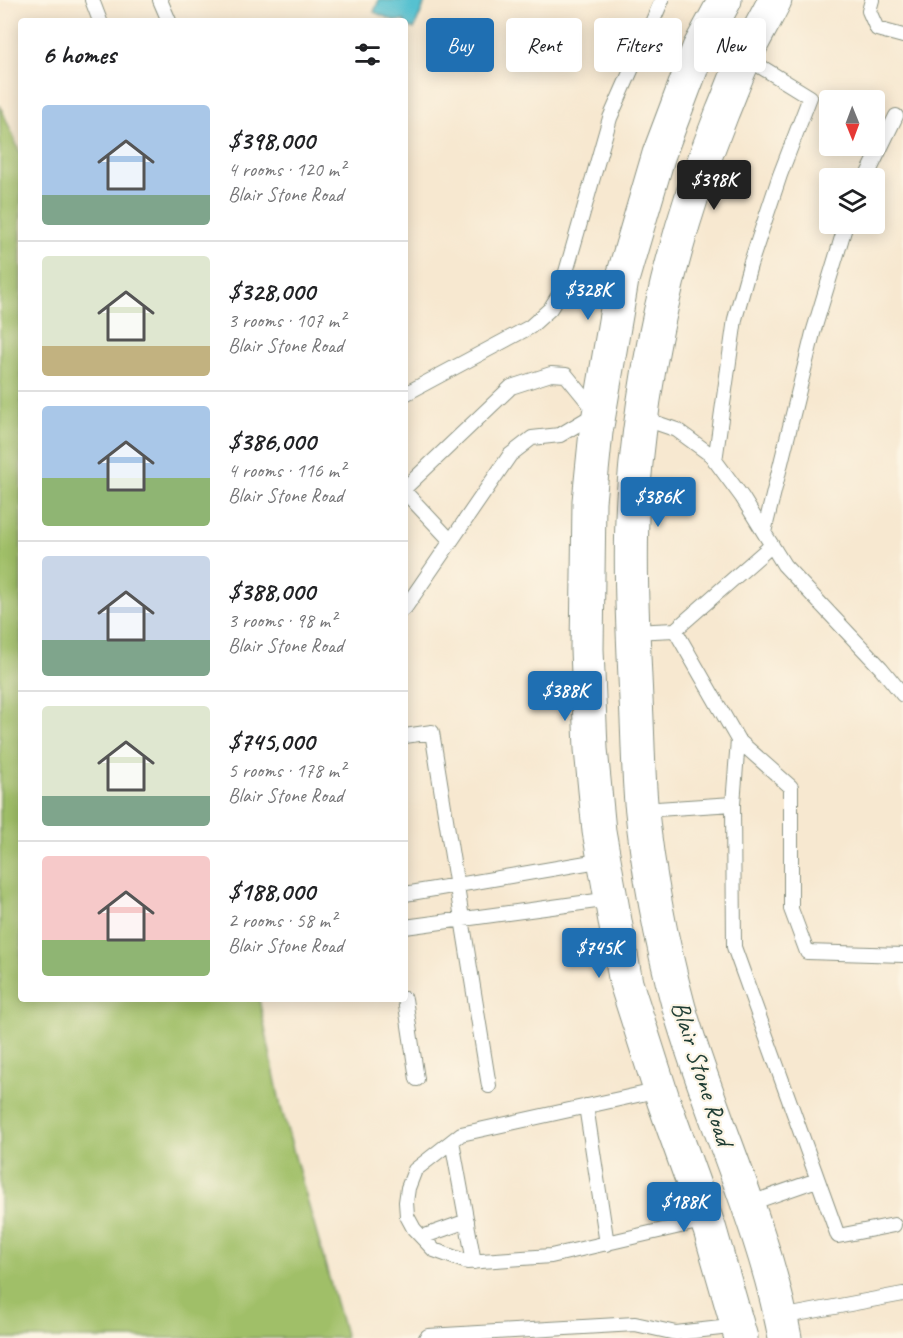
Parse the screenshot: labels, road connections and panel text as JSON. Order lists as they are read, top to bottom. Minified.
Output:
{"streets":{"main road":["Blair Stone Road"]},"north":"bottom","page":{"chip":["Buy","Rent","Filters","New"],"heading":"6 homes","list":[{"name":"$398,000","note":"4 rooms · 120 m² · Blair Stone Road"},{"name":"$328,000","note":"3 rooms · 107 m² · Blair Stone Road"},{"name":"$386,000","note":"4 rooms · 116 m² · Blair Stone Road"},{"name":"$388,000","note":"3 rooms · 98 m² · Blair Stone Road"},{"name":"$745,000","note":"5 rooms · 178 m² · Blair Stone Road"},{"name":"$188,000","note":"2 rooms · 58 m² · Blair Stone Road"}],"price":["$398K","$328K","$386K","$388K","$745K","$188K"]}}
